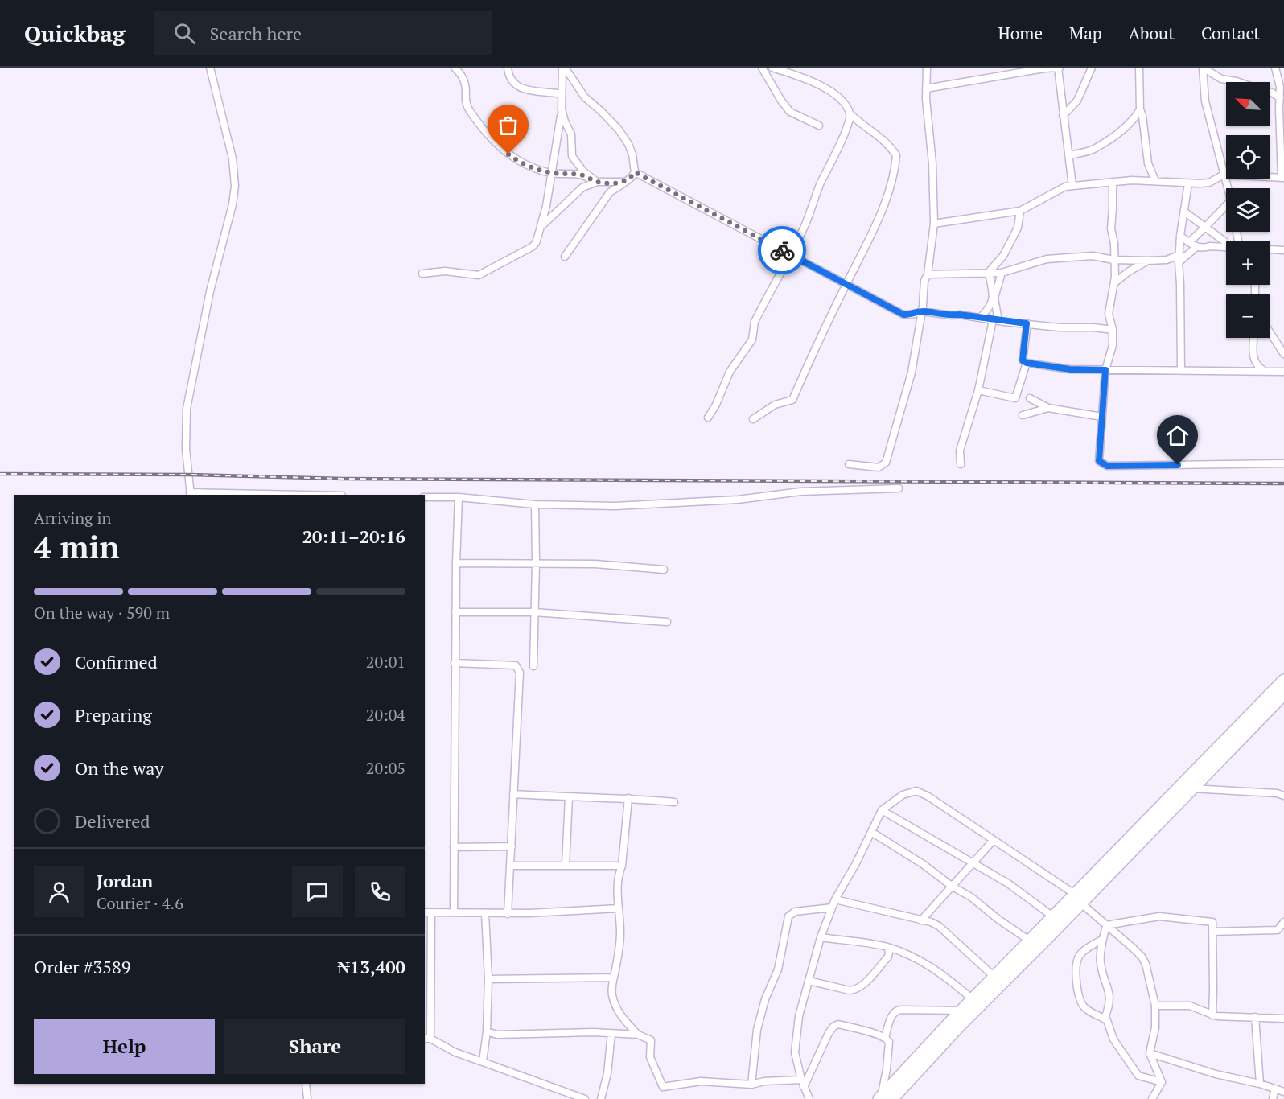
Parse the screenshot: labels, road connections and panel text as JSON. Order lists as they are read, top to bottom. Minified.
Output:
{"north":"top left","page":{"header":"Quickbag","search":"Search here","nav":["Home","Map","About","Contact"],"map_buttons":["+","−"],"heading":["4 min","Arriving in","20:11–20:16"],"panel":["Jordan","Courier · 4.6","Order #3589","₦13,400"],"bar":"On the way · 590 m","list":[["Confirmed","20:01"],["Preparing","20:04"],["On the way","20:05"],"Delivered"],"buttons":["Help","Share"]}}
